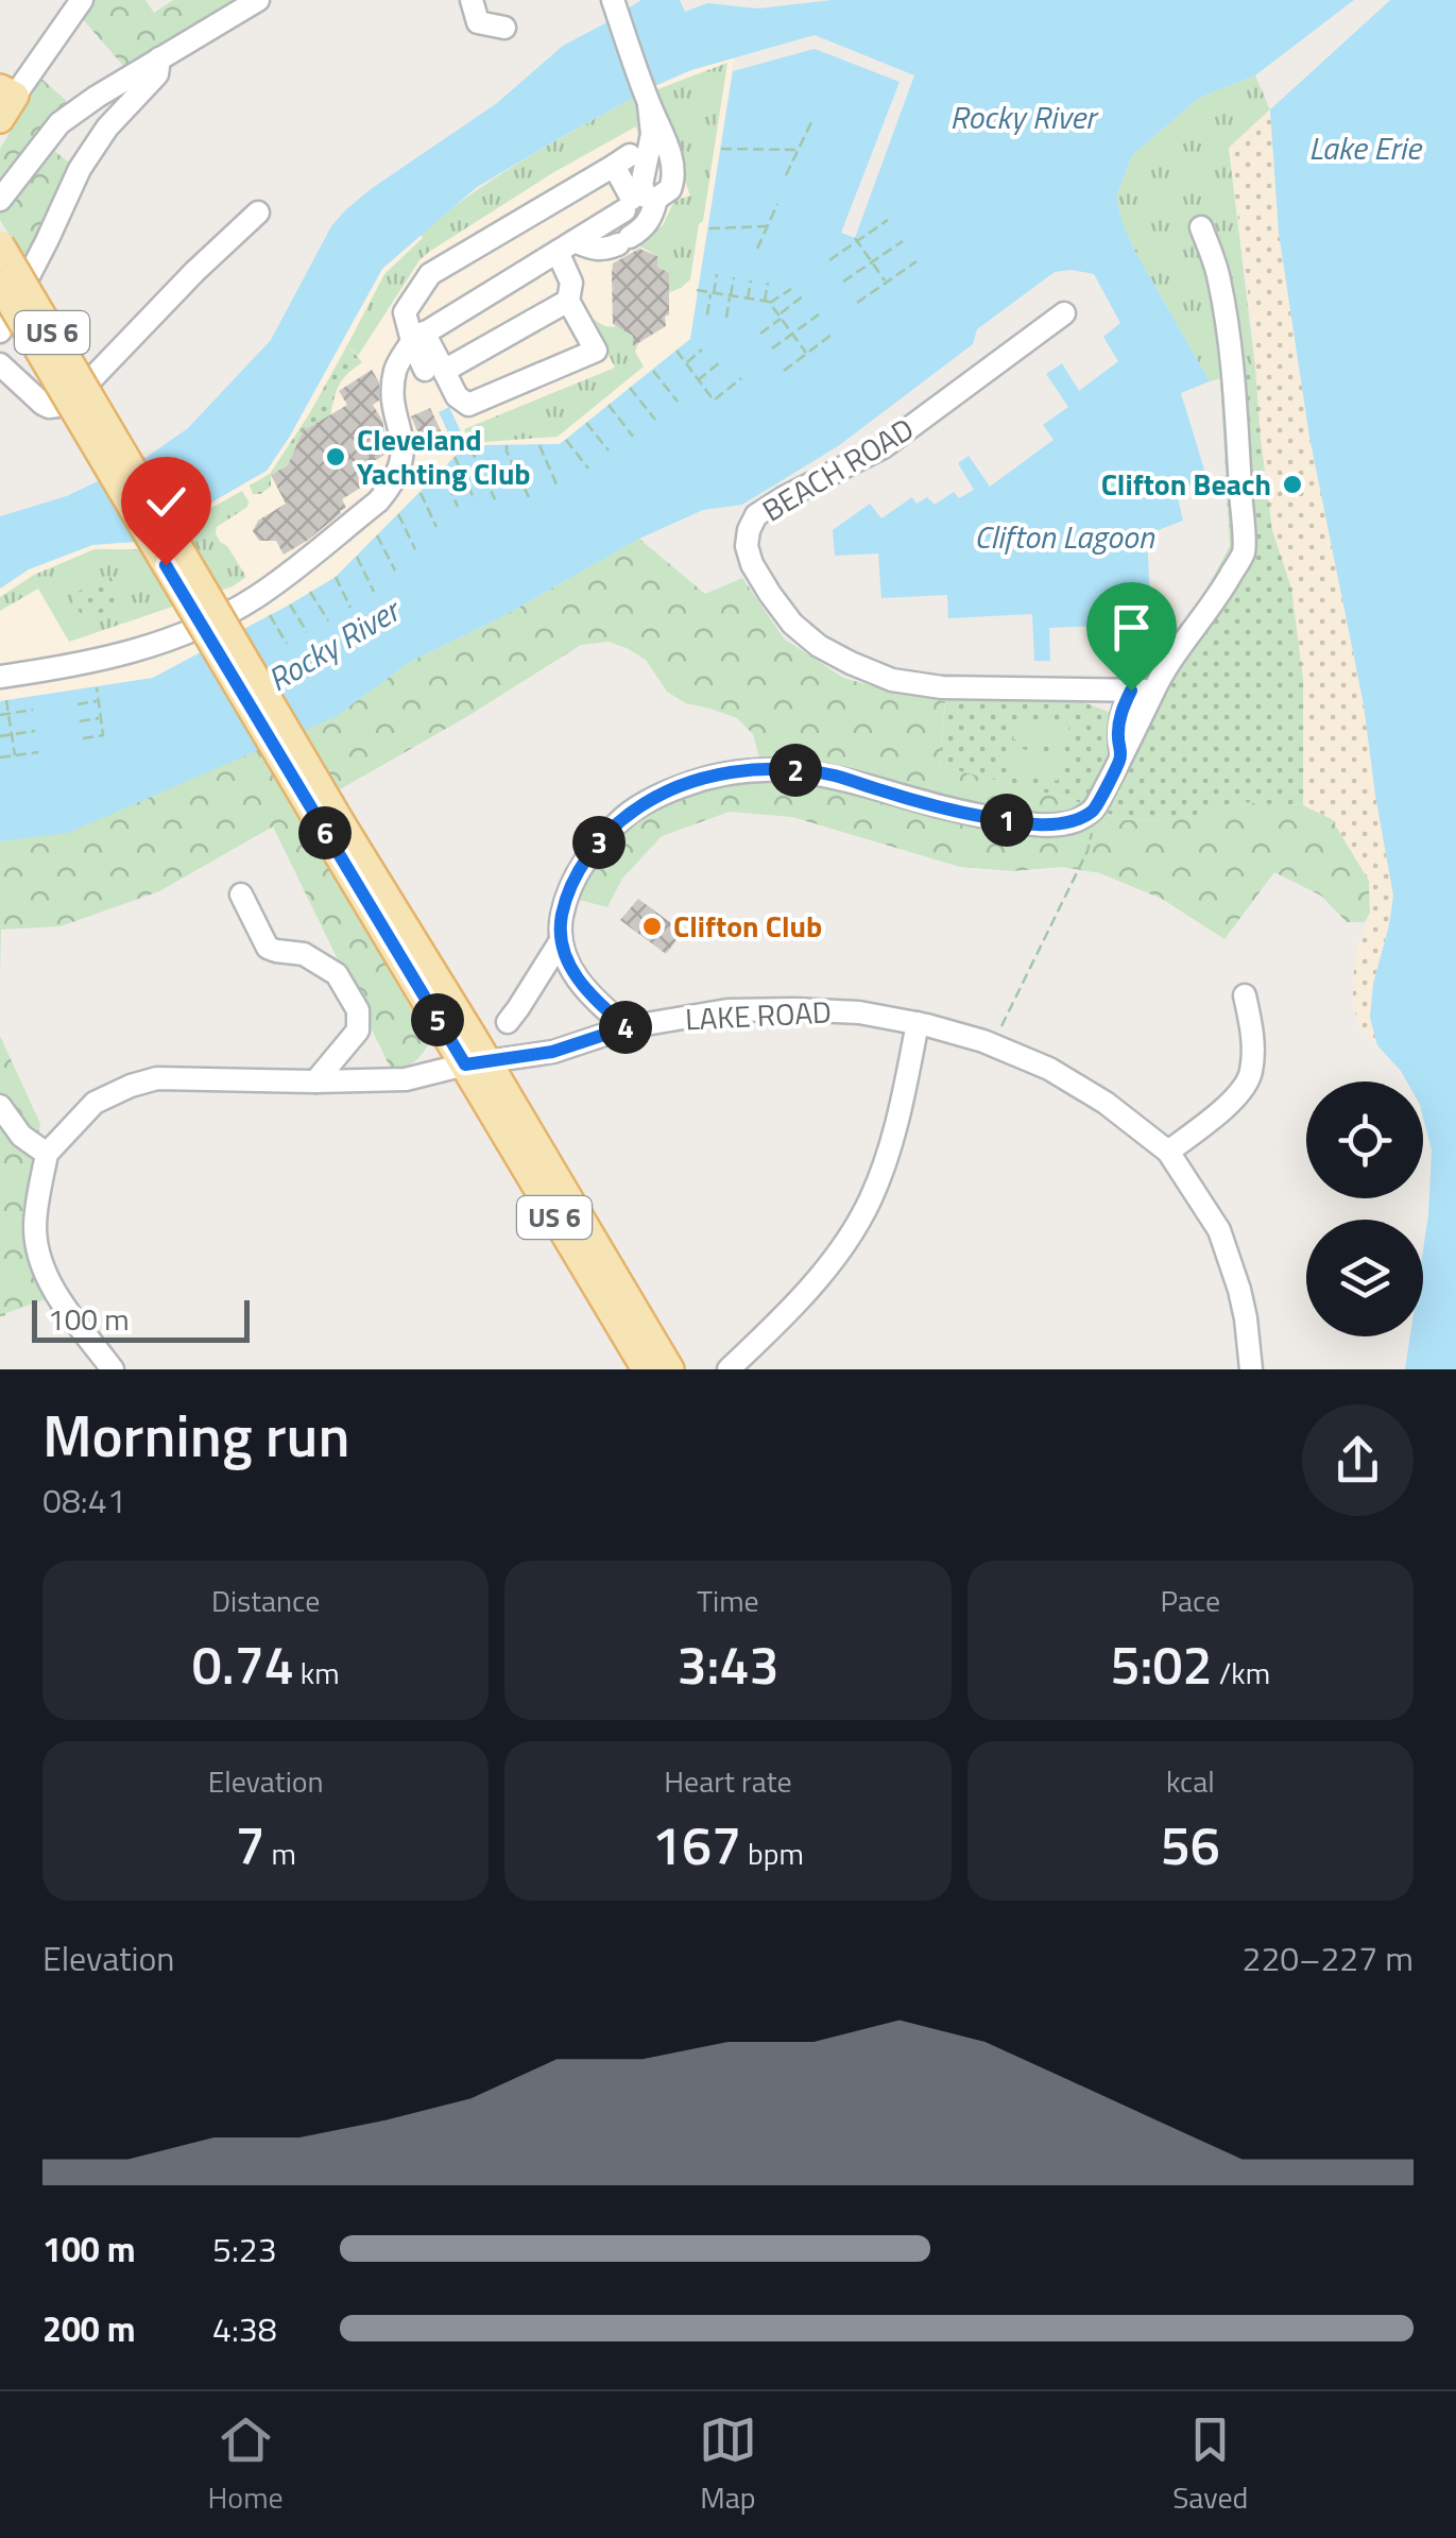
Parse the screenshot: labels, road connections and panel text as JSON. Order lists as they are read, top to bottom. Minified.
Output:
{"streets":{"main road":["US 6"],"street":["BEACH ROAD","LAKE ROAD"]},"crossings":[["US 6","LAKE ROAD"]],"water":["Rocky River","Lake Erie","Clifton Lagoon"],"places":["Cleveland Yachting Club","Clifton Beach","Clifton Club"],"scale_bar":"100 m","page":{"pins":["2","1","6","3","5","4"],"scale":"100 m","heading":["Morning run","08:41"],"stats":[["Distance","0.74 km"],["Time","3:43"],["Pace","5:02 /km"],["Elevation","7 m"],["Heart rate","167 bpm"],["kcal","56"]],"chart":["Elevation","220–227 m"],"list":[{"name":"100 m","note":"5:23"},{"name":"200 m","note":"4:38"}],"tabs":["Home","Map","Saved"]}}
